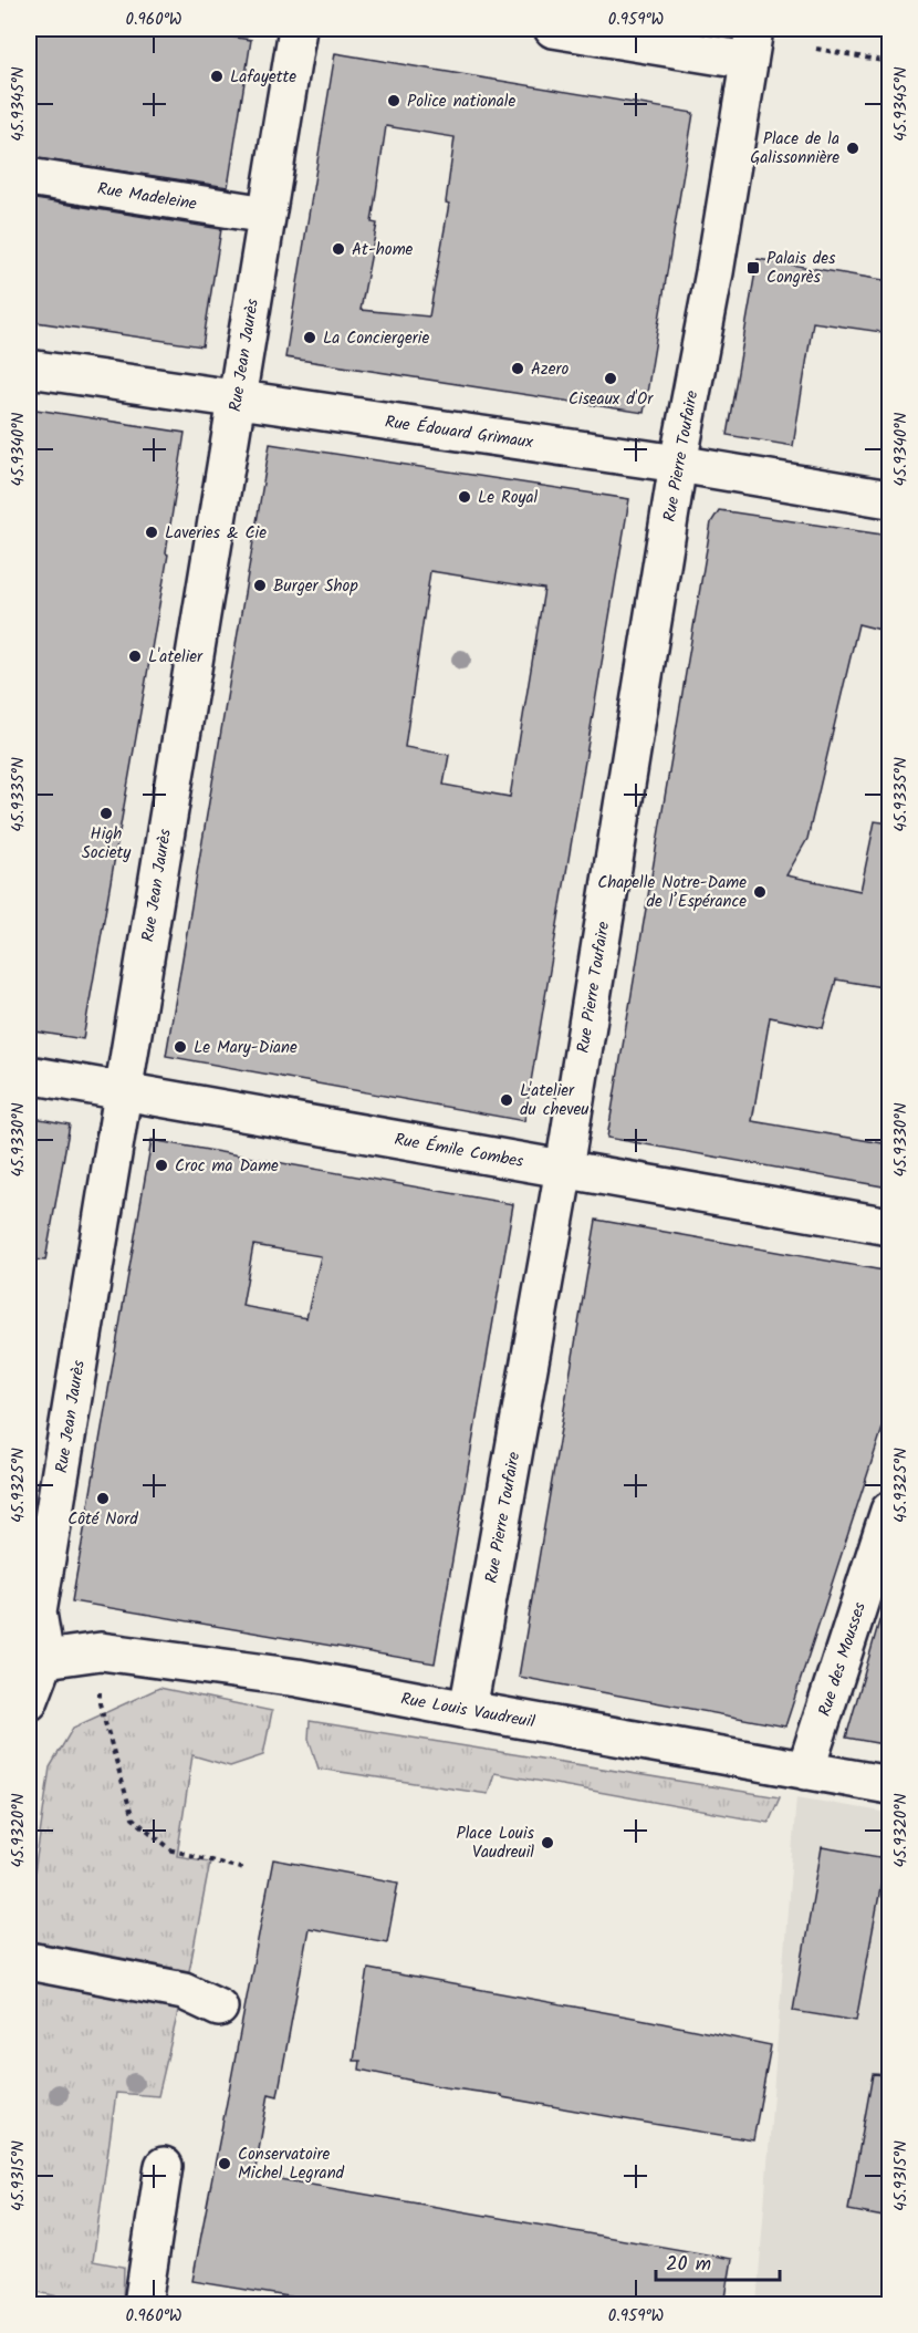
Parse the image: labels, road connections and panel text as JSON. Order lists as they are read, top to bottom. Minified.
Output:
{"streets":{"street":["Rue Madeleine","Rue Jean Jaurès","Rue Édouard Grimaux","Rue Pierre Toufaire","Rue Émile Combes","Rue des Mousses","Rue Louis Vaudreuil"]},"crossings":[["Rue Madeleine","Rue Jean Jaurès"],["Rue Jean Jaurès","Rue Édouard Grimaux"],["Rue Jean Jaurès","Rue Émile Combes"],["Rue Jean Jaurès","Rue Louis Vaudreuil"],["Rue Édouard Grimaux","Rue Pierre Toufaire"],["Rue Pierre Toufaire","Rue Émile Combes"],["Rue Pierre Toufaire","Rue Louis Vaudreuil"],["Rue des Mousses","Rue Louis Vaudreuil"]],"places":{"other":["Lafayette","Police nationale","Place de la Galissonnière","At-home","La Conciergerie","Azero","Ciseaux d'Or","Le Royal","Laveries & Cie","Burger Shop","L'atelier","High Society","Chapelle Notre-Dame de l’Espérance","Le Mary-Diane","L'atelier du cheveu","Croc ma Dame","Côté Nord","Place Louis Vaudreuil","Conservatoire Michel Legrand"],"transit":["Palais des Congrès"]},"scale_bar":"20 m","coordinates":["0.960°W","0.959°W","45.9345°N","45.9340°N","45.9335°N","45.9330°N","45.9325°N","45.9320°N","45.9315°N"]}
